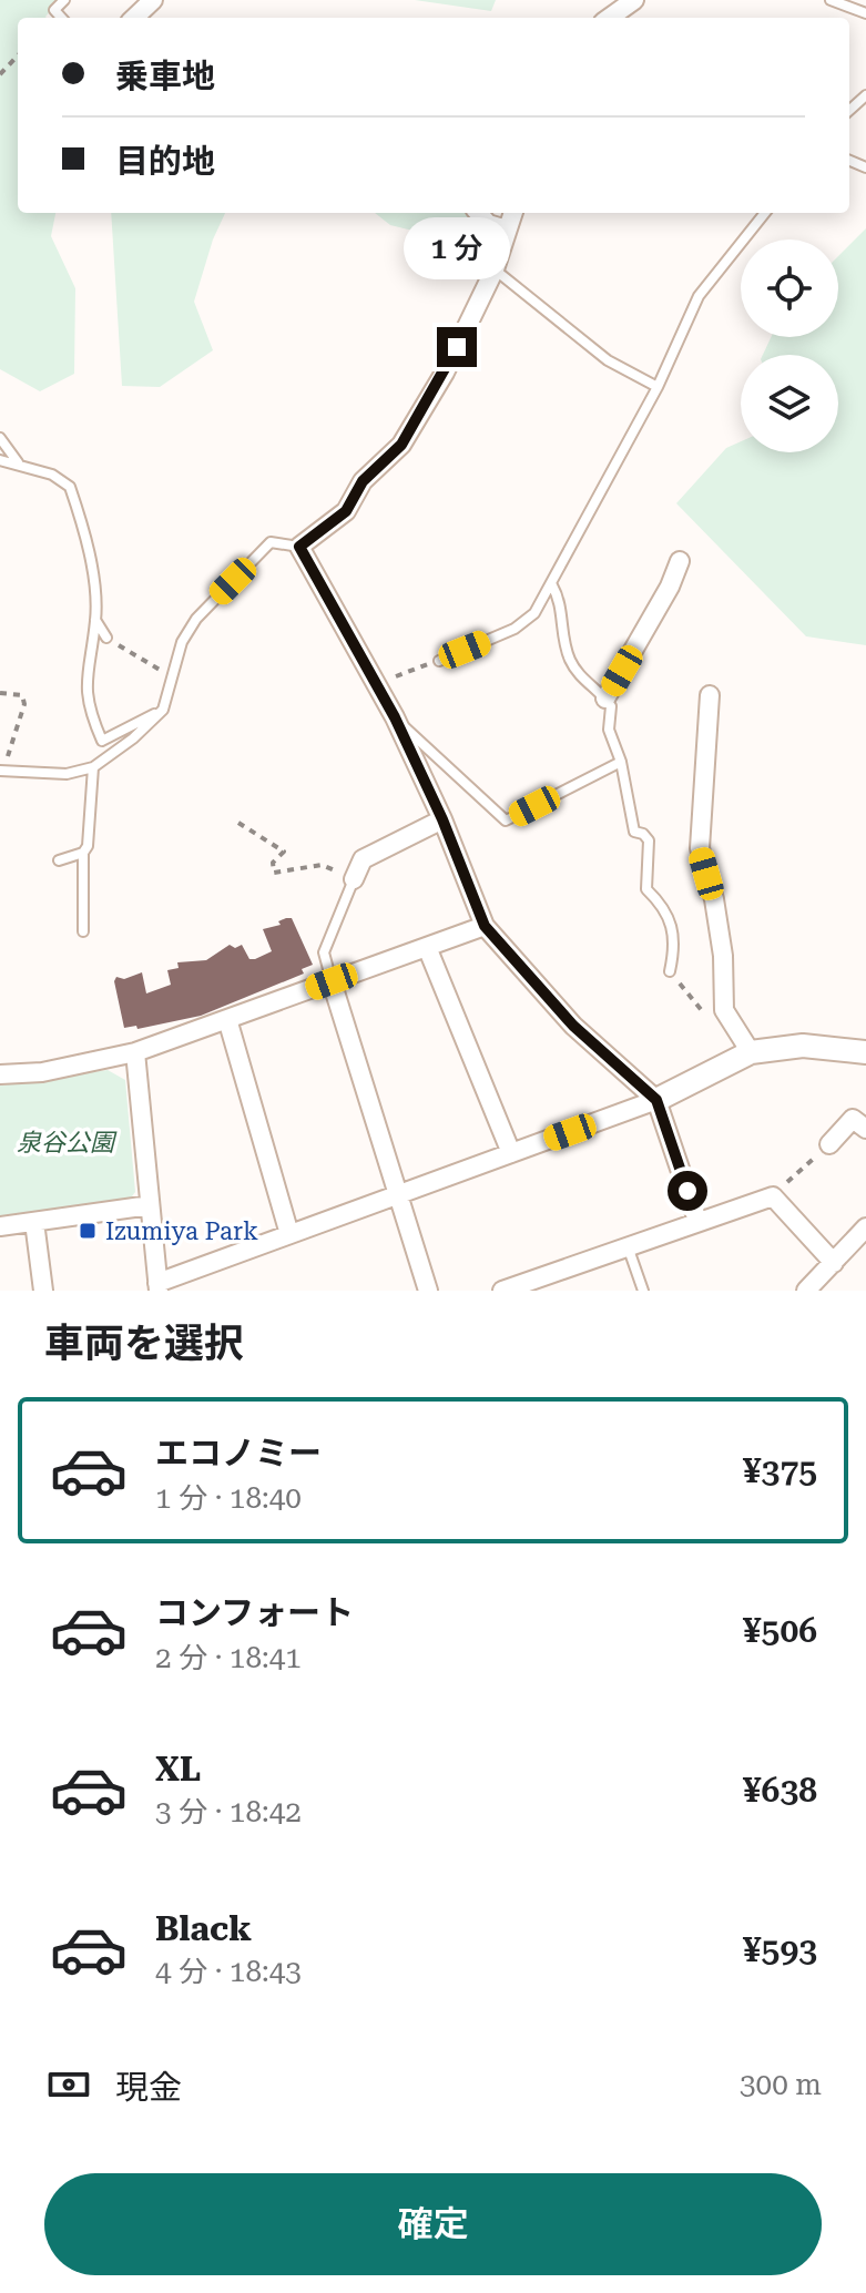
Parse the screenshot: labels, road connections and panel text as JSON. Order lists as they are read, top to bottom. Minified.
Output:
{"parks":["泉谷公園"],"places":{"transit":["Izumiya Park"]},"page":{"banner":["乗車地","目的地"],"bubble":"1 分","heading":"車両を選択","list":[{"name":"エコノミー","note":"1 分 · 18:40","value":"¥375"},{"name":"コンフォート","note":"2 分 · 18:41","value":"¥506"},{"name":"XL","note":"3 分 · 18:42","value":"¥638"},{"name":"Black","note":"4 分 · 18:43","value":"¥593"}],"pay":["現金","300 m"],"buttons":"確定"}}
